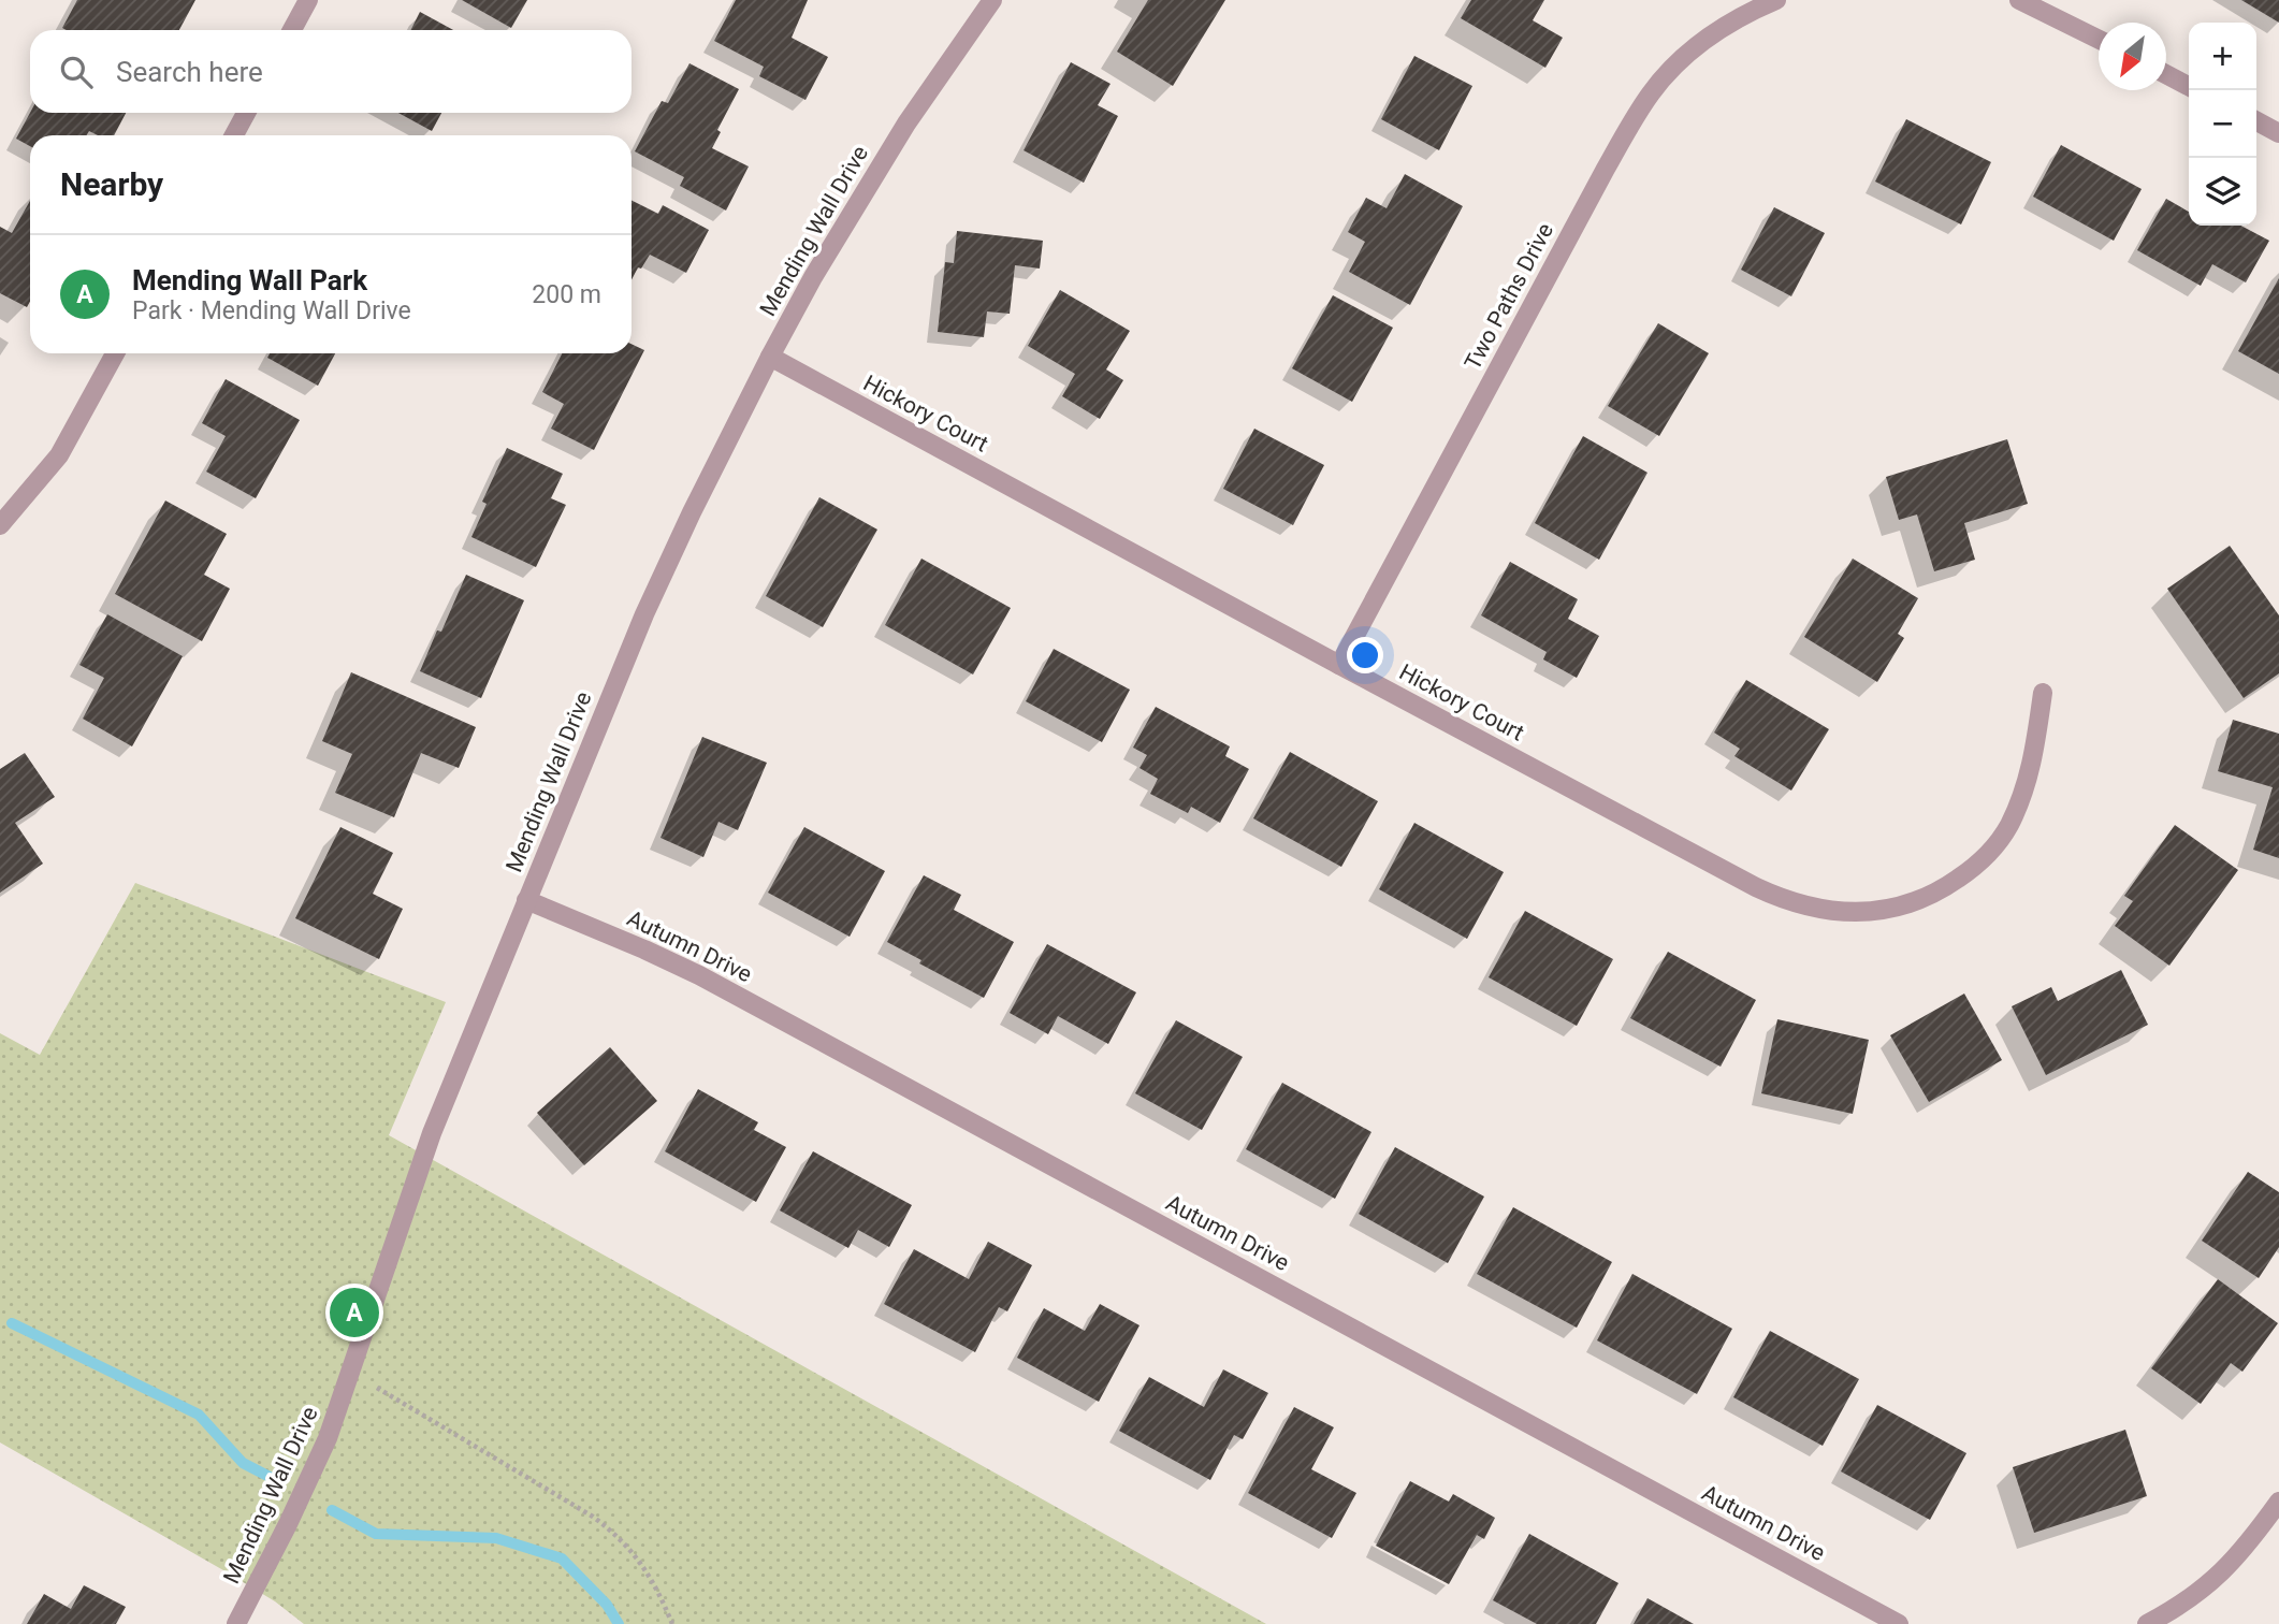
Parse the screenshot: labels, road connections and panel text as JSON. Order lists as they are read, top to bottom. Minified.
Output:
{"streets":{"street":["Mending Wall Drive","Two Paths Drive","Hickory Court","Autumn Drive"]},"crossings":[["Mending Wall Drive","Hickory Court"],["Mending Wall Drive","Autumn Drive"],["Two Paths Drive","Hickory Court"]],"north":"bottom left","page":{"map_buttons":["+","−"],"search":"Search here","heading":"Nearby","list":[{"mark":"A","name":"Mending Wall Park","note":"Park · Mending Wall Drive","value":"200 m"}],"pins":"A"}}
